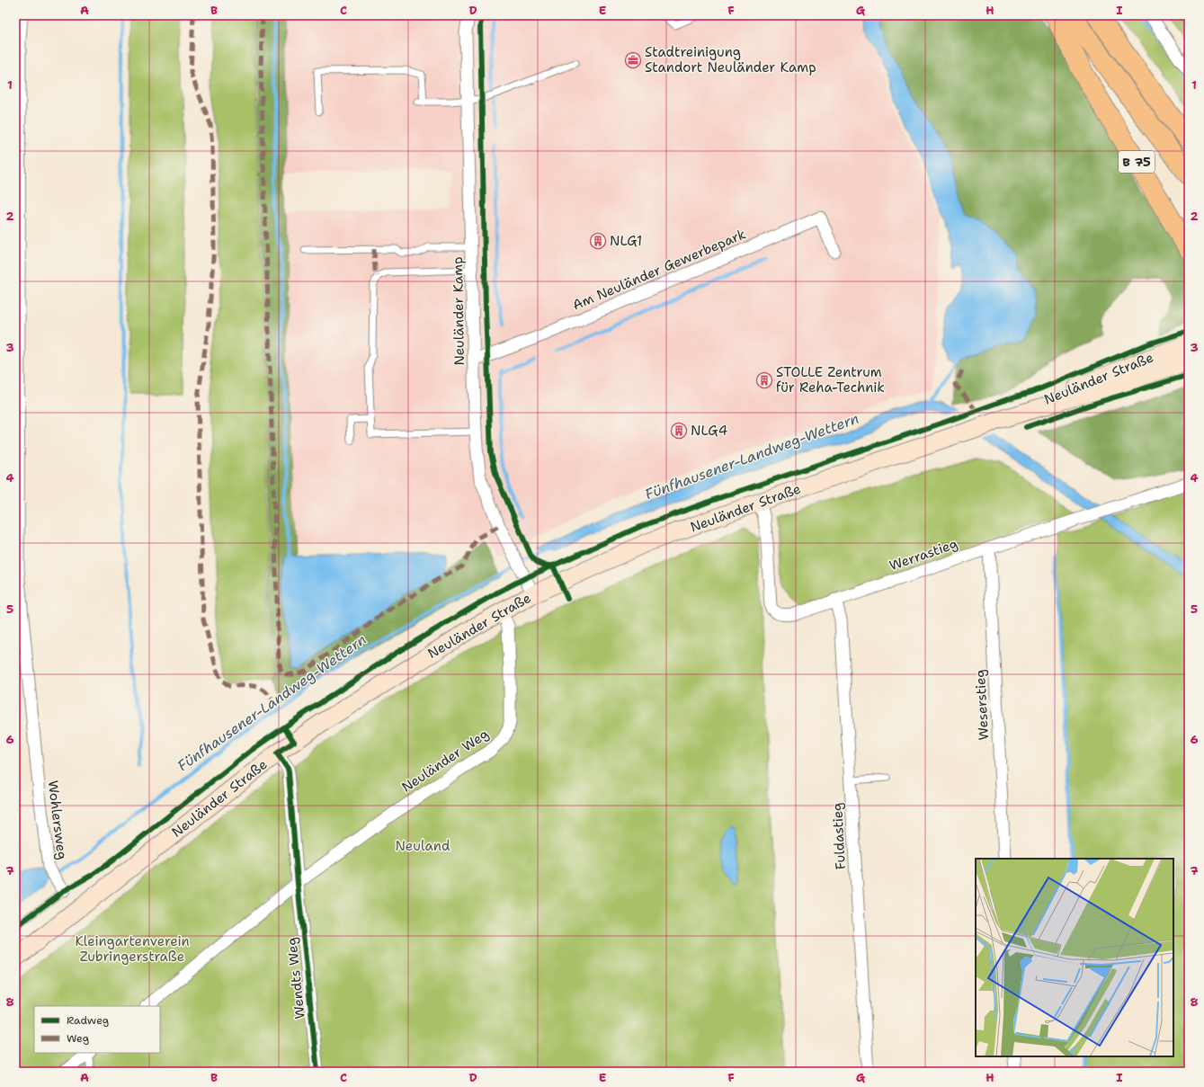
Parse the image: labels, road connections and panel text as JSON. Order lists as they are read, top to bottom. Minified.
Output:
{"streets":{"highway":["B 75"],"main road":["Neuländer Straße"],"street":["Am Neuländer Gewerbepark","Neuländer Kamp","Werrastieg","Weserstieg","Neuländer Weg","Wohlersweg","Fuldastieg","Wendts Weg"]},"crossings":[["Am Neuländer Gewerbepark","Neuländer Kamp"],["Neuländer Kamp","Neuländer Straße"],["Neuländer Straße","Werrastieg"],["Neuländer Straße","Neuländer Weg"],["Werrastieg","Weserstieg"],["Werrastieg","Fuldastieg"],["Neuländer Weg","Wendts Weg"]],"water":["Fünfhausener-Landweg-Wettern"],"parks":["Neuland","Kleingartenverein Zubringerstraße"],"places":{"office":["Stadtreinigung Standort Neuländer Kamp"],"building":["NLG1","STOLLE Zentrum für Reha-Technik","NLG4"]},"legend":["Radweg","Weg"],"grid":{"columns":["A","B","C","D","E","F","G","H","I"],"rows":["1","2","3","4","5","6","7","8"]}}
